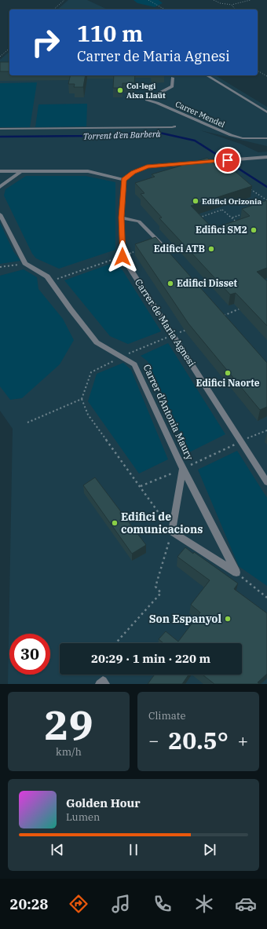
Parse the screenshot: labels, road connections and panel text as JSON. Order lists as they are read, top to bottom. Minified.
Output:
{"streets":{"street":["Carrer de Maria Agnesi","Carrer d'Antonia Maury"],"lane":["Carrer Mendel"]},"water":["Torrent d'en Barberà"],"places":["Col·legi Aixa Llaüt","Edifici Orizonia","Edifici SM2","Edifici ATB","Edifici Disset","Edifici Naorte","Edifici de comunicacions","Son Espanyol"],"page":{"turn":["110 m","Carrer de Maria Agnesi"],"limit":"30","trip":"20:29 · 1 min · 220 m","tile":[["29","km/h"],"Climate"],"heat":["−","20.5°","+"],"song":["Golden Hour","Lumen"],"tabs":"20:28"}}
